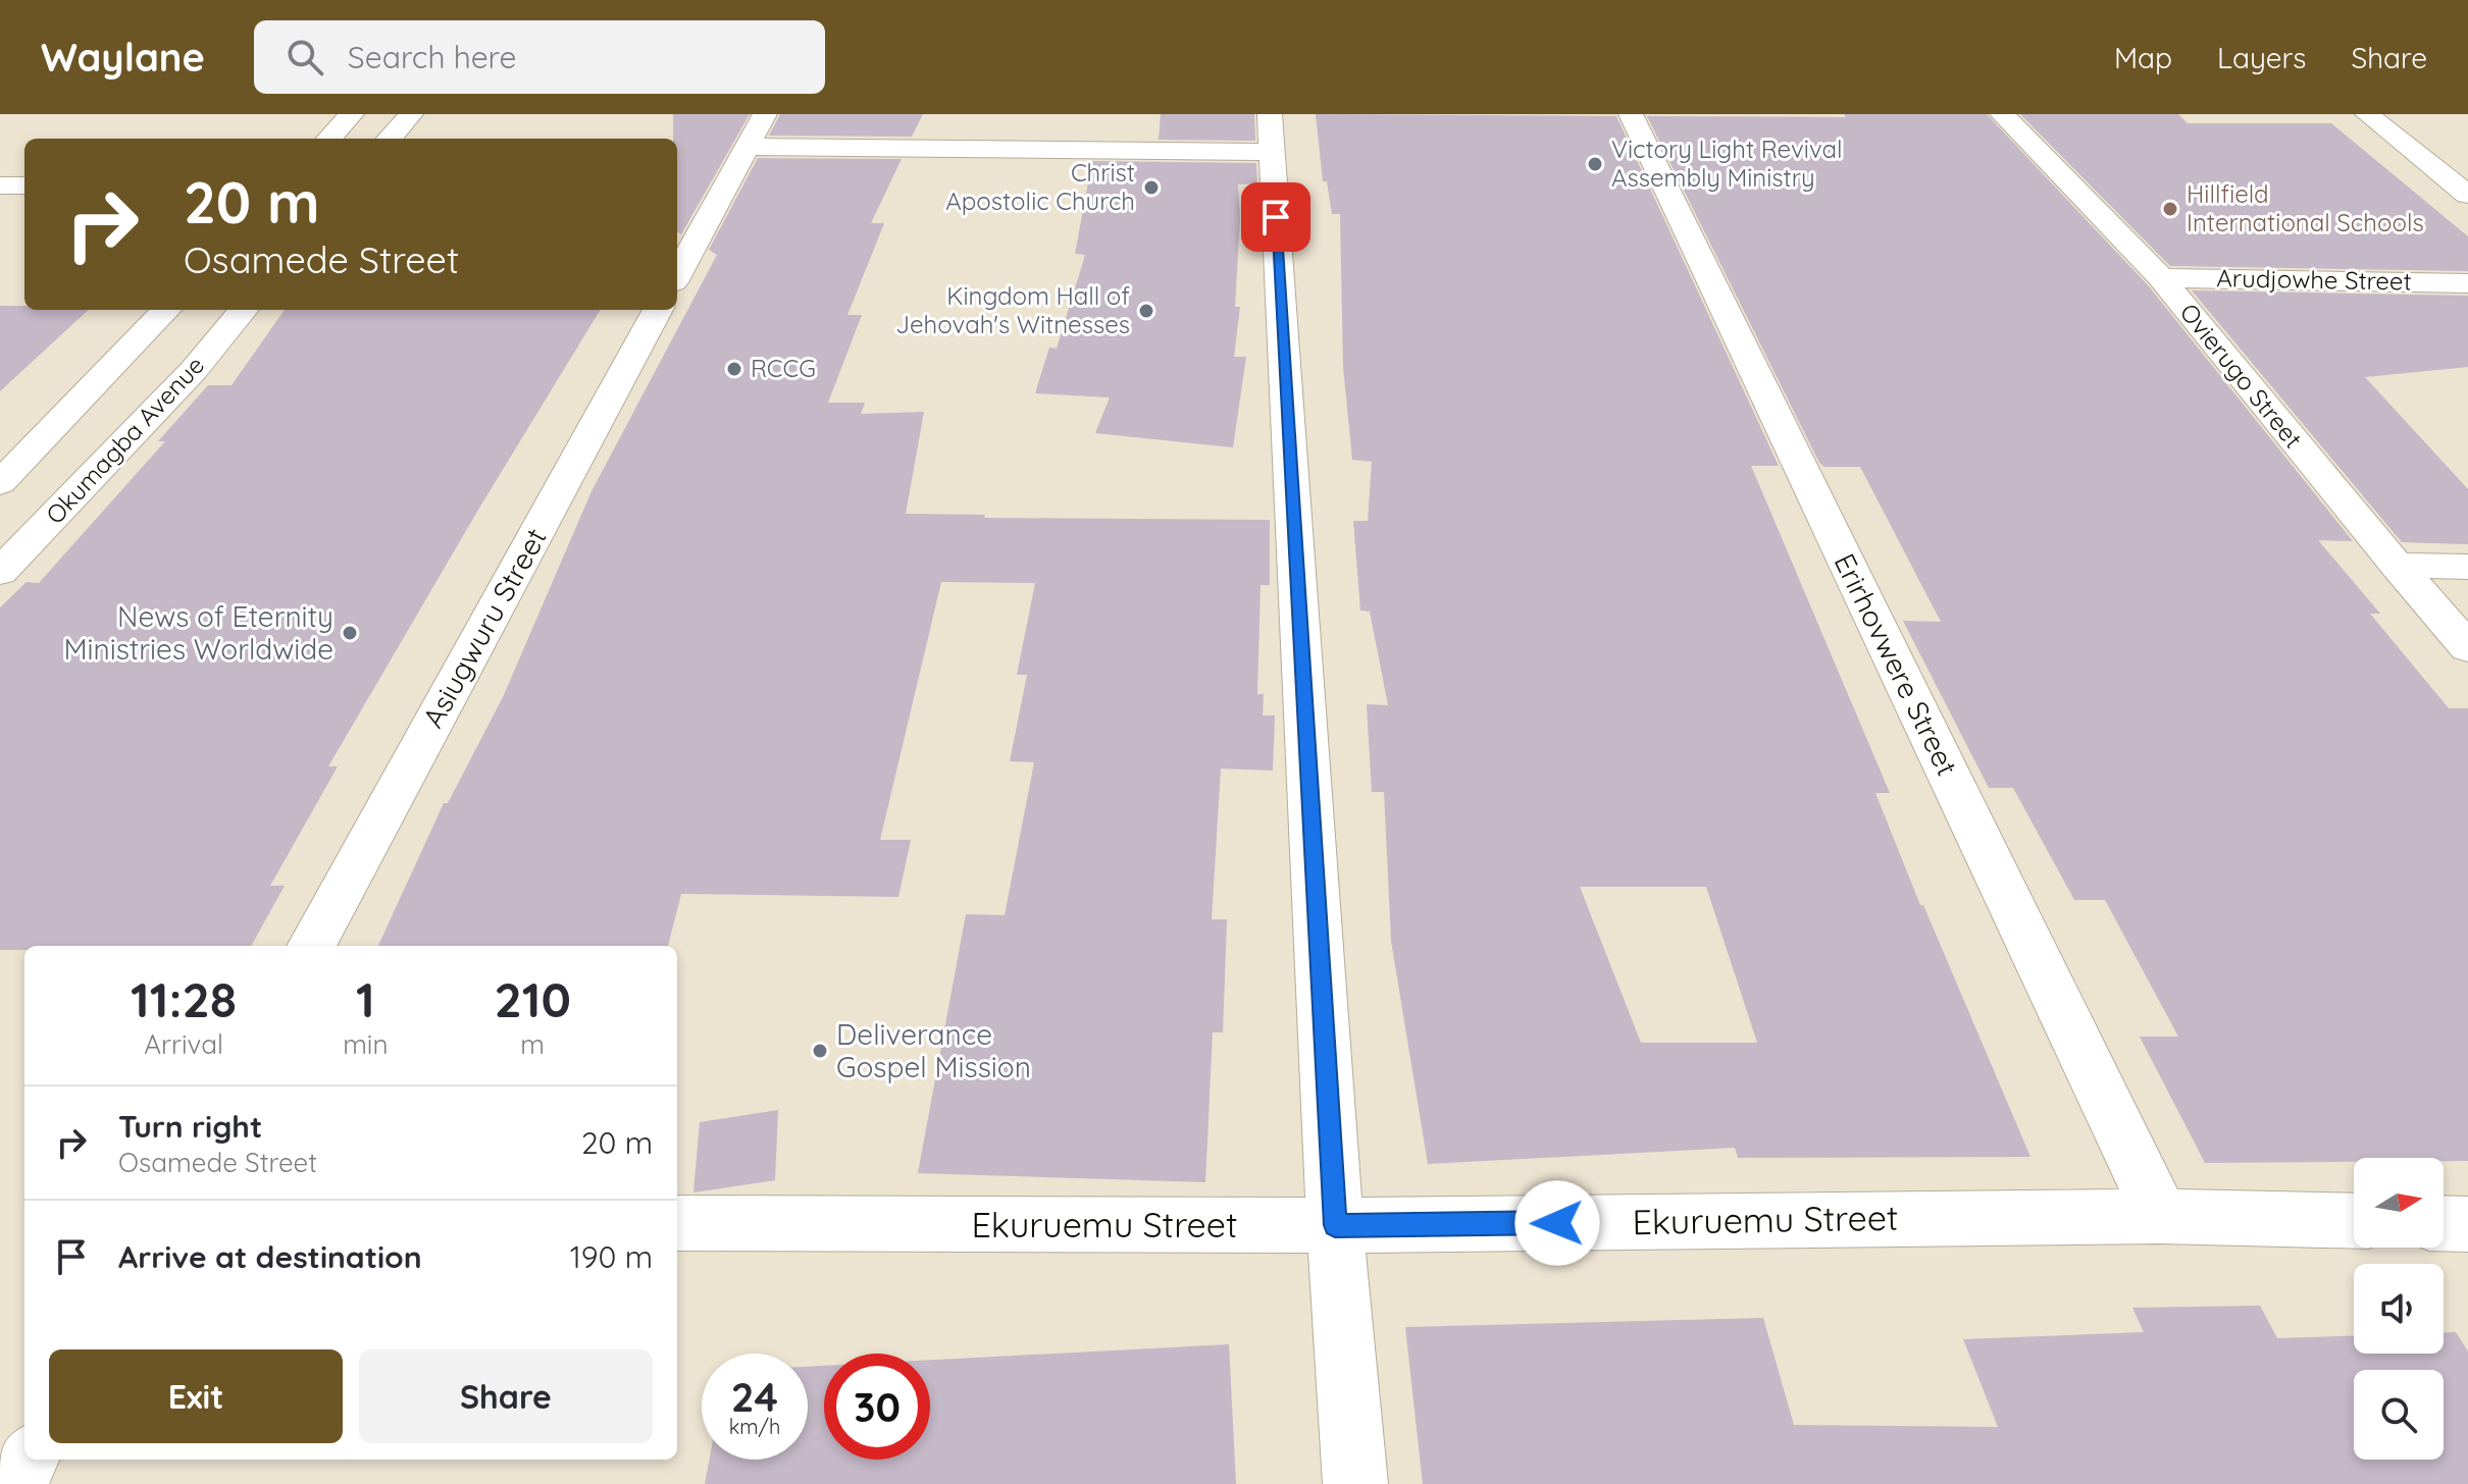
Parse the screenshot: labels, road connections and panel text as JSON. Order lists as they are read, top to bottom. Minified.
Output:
{"streets":{"street":["Arudjowhe Street","Ovierugo Street","Okumagba Avenue","Asiugwuru Street","Erirhovwere Street","Ekuruemu Street"]},"crossings":[["Arudjowhe Street","Ovierugo Street"],["Erirhovwere Street","Ekuruemu Street"]],"places":["Victory Light Revival Assembly Ministry","Christ Apostolic Church","Hillfield International Schools","Kingdom Hall of Jehovah's Witnesses","RCCG","News of Eternity Ministries Worldwide","Deliverance Gospel Mission"],"north":"right","page":{"header":"Waylane","search":"Search here","nav":["Map","Layers","Share"],"turn":["20 m","Osamede Street"],"eta":["11:28","Arrival","1","min","210","m"],"list":[{"name":"Turn right","note":"Osamede Street","value":"20 m"},{"name":"Arrive at destination","value":"190 m"}],"buttons":["Exit","Share"],"speed":"24 km/h","limit":"30"}}
